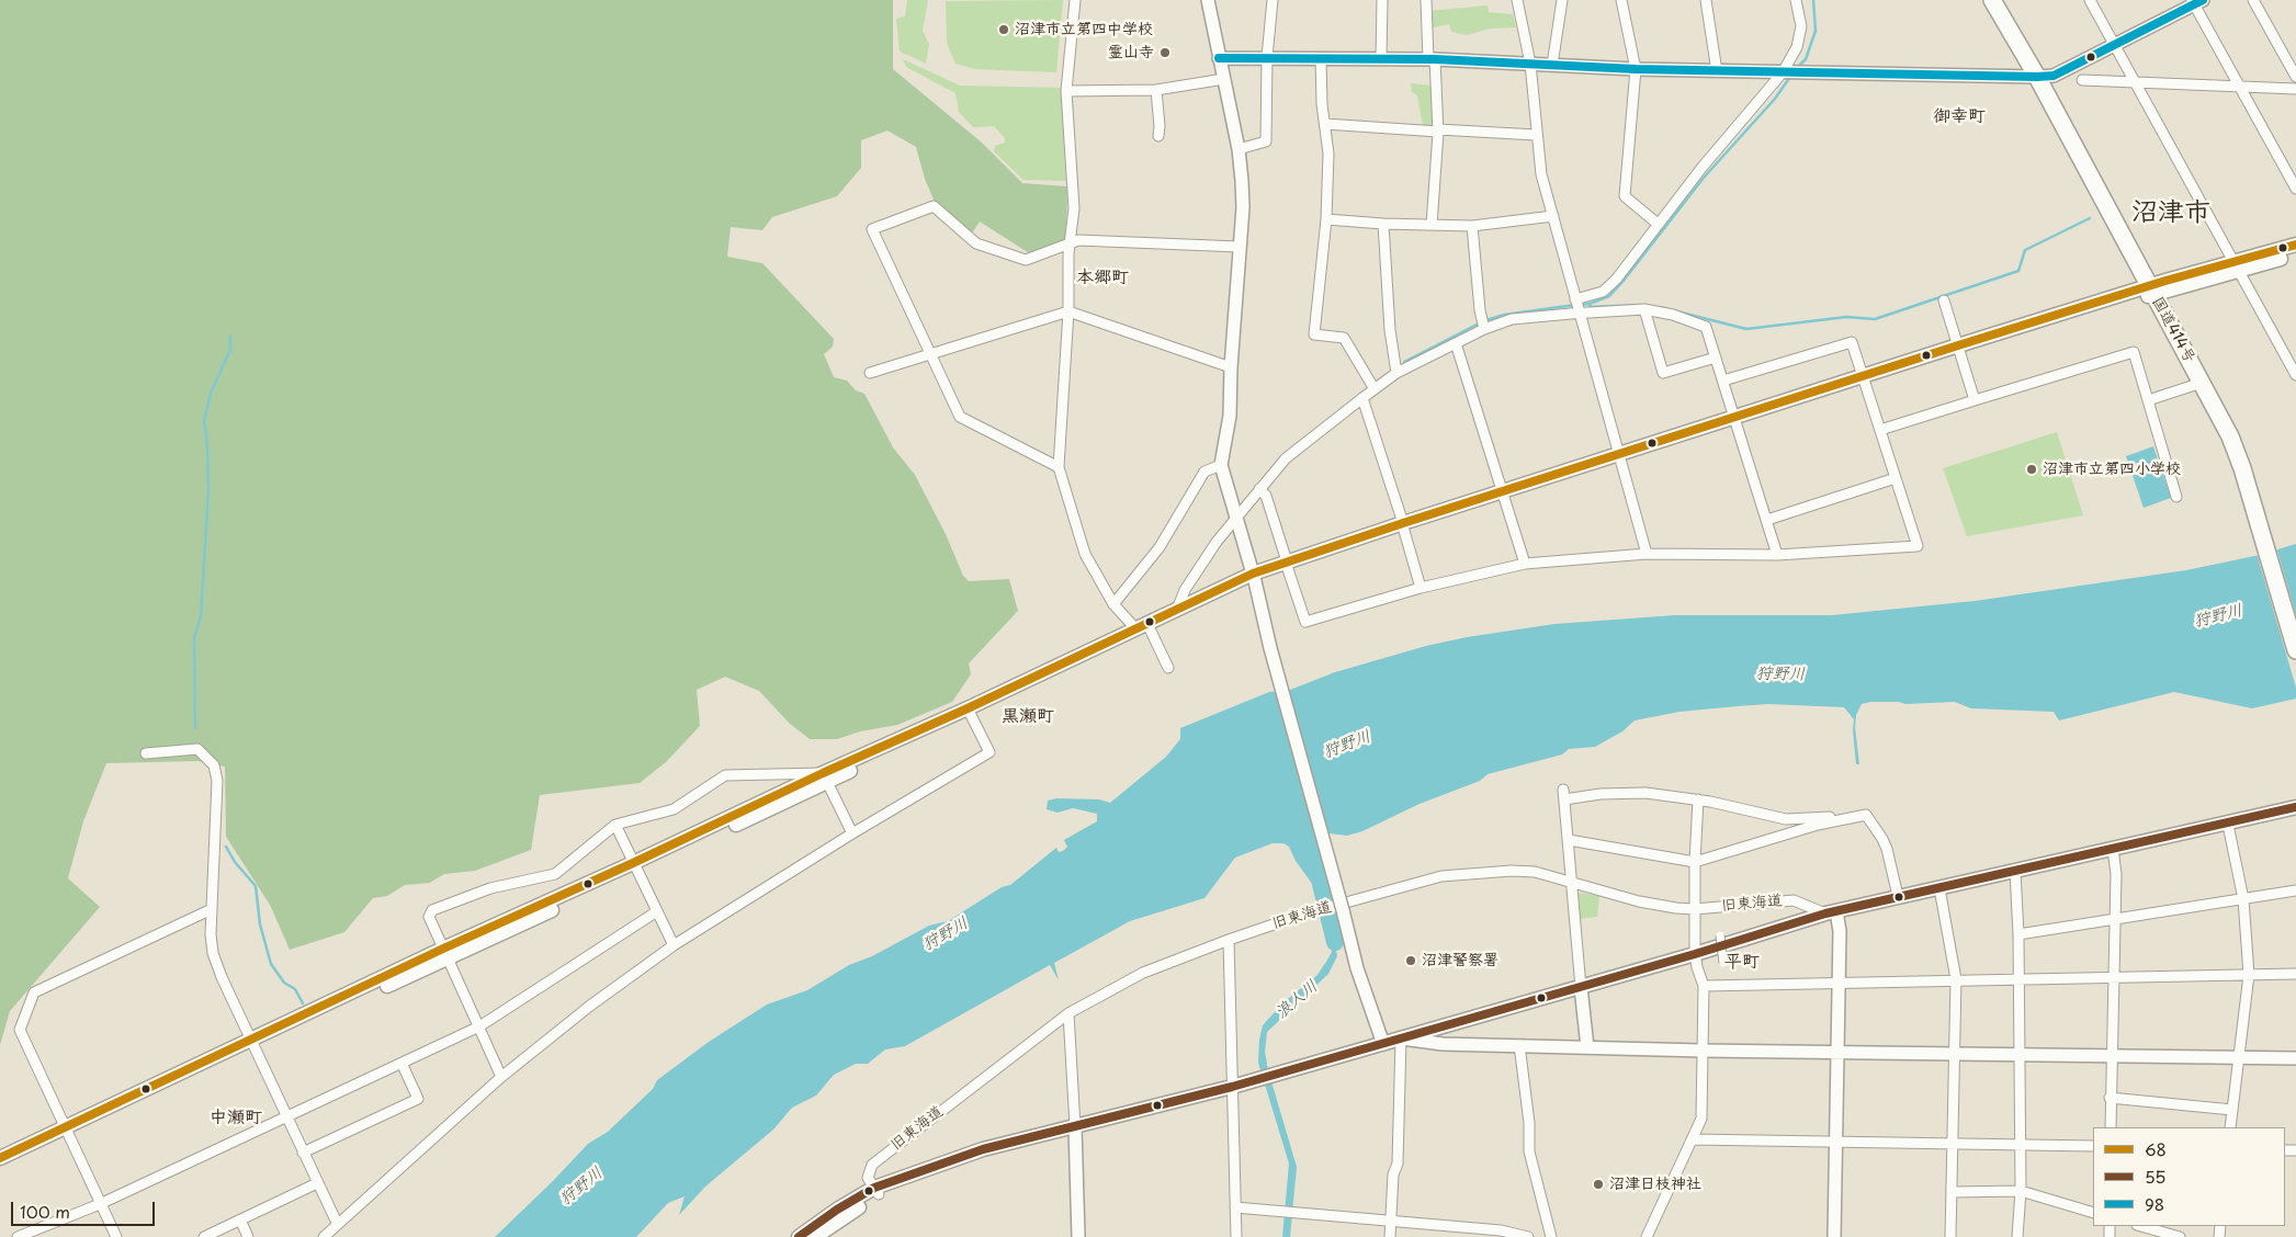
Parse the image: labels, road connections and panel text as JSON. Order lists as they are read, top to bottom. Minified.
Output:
{"streets":{"highway":["国道414号"],"street":["旧東海道"]},"districts":["御幸町","沼津市","本郷町","黒瀬町","平町","中瀬町"],"water":["狩野川","浪人川"],"places":["沼津市立第四中学校","霊山寺","沼津市立第四小学校","沼津警察署","沼津日枝神社"],"lines":["transit line 98","transit line 68","transit line 55"],"legend":["68","55","98"],"scale_bar":"100 m"}
